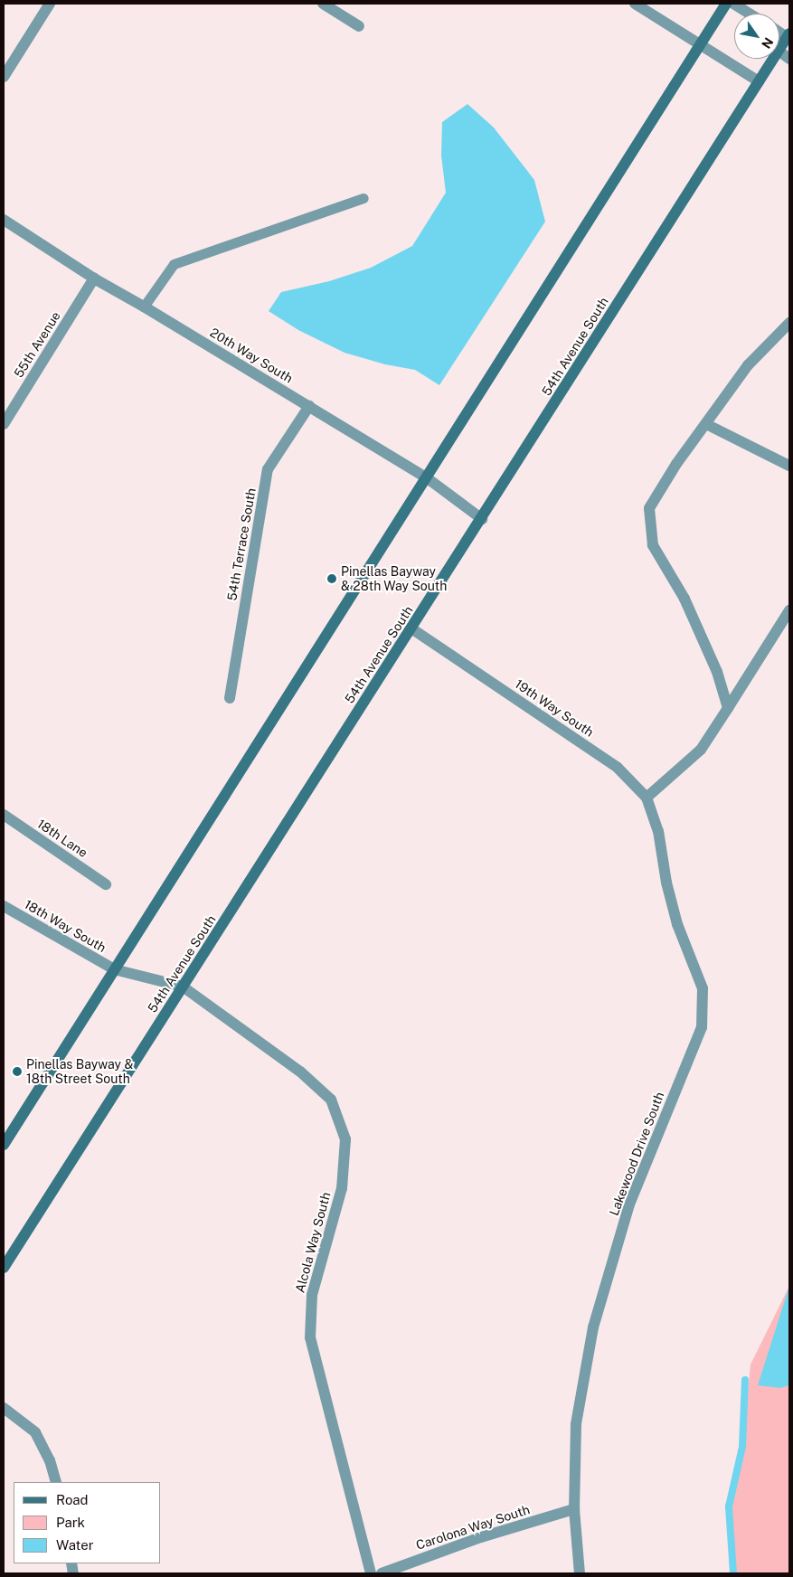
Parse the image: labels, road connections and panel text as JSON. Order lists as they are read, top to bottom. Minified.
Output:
{"streets":{"main road":["54th Avenue South"],"street":["55th Avenue","20th Way South","54th Terrace South","19th Way South","18th Lane","18th Way South","Lakewood Drive South","Alcola Way South","Carolona Way South"]},"crossings":[["55th Avenue","20th Way South"],["54th Avenue South","20th Way South"],["54th Avenue South","19th Way South"],["54th Avenue South","18th Way South"],["54th Avenue South","Alcola Way South"],["20th Way South","54th Terrace South"],["19th Way South","Lakewood Drive South"],["18th Way South","Alcola Way South"],["Lakewood Drive South","Carolona Way South"]],"places":["Pinellas Bayway & 28th Way South","Pinellas Bayway & 18th Street South"],"legend":["Road","Park","Water"],"north":"bottom right"}
